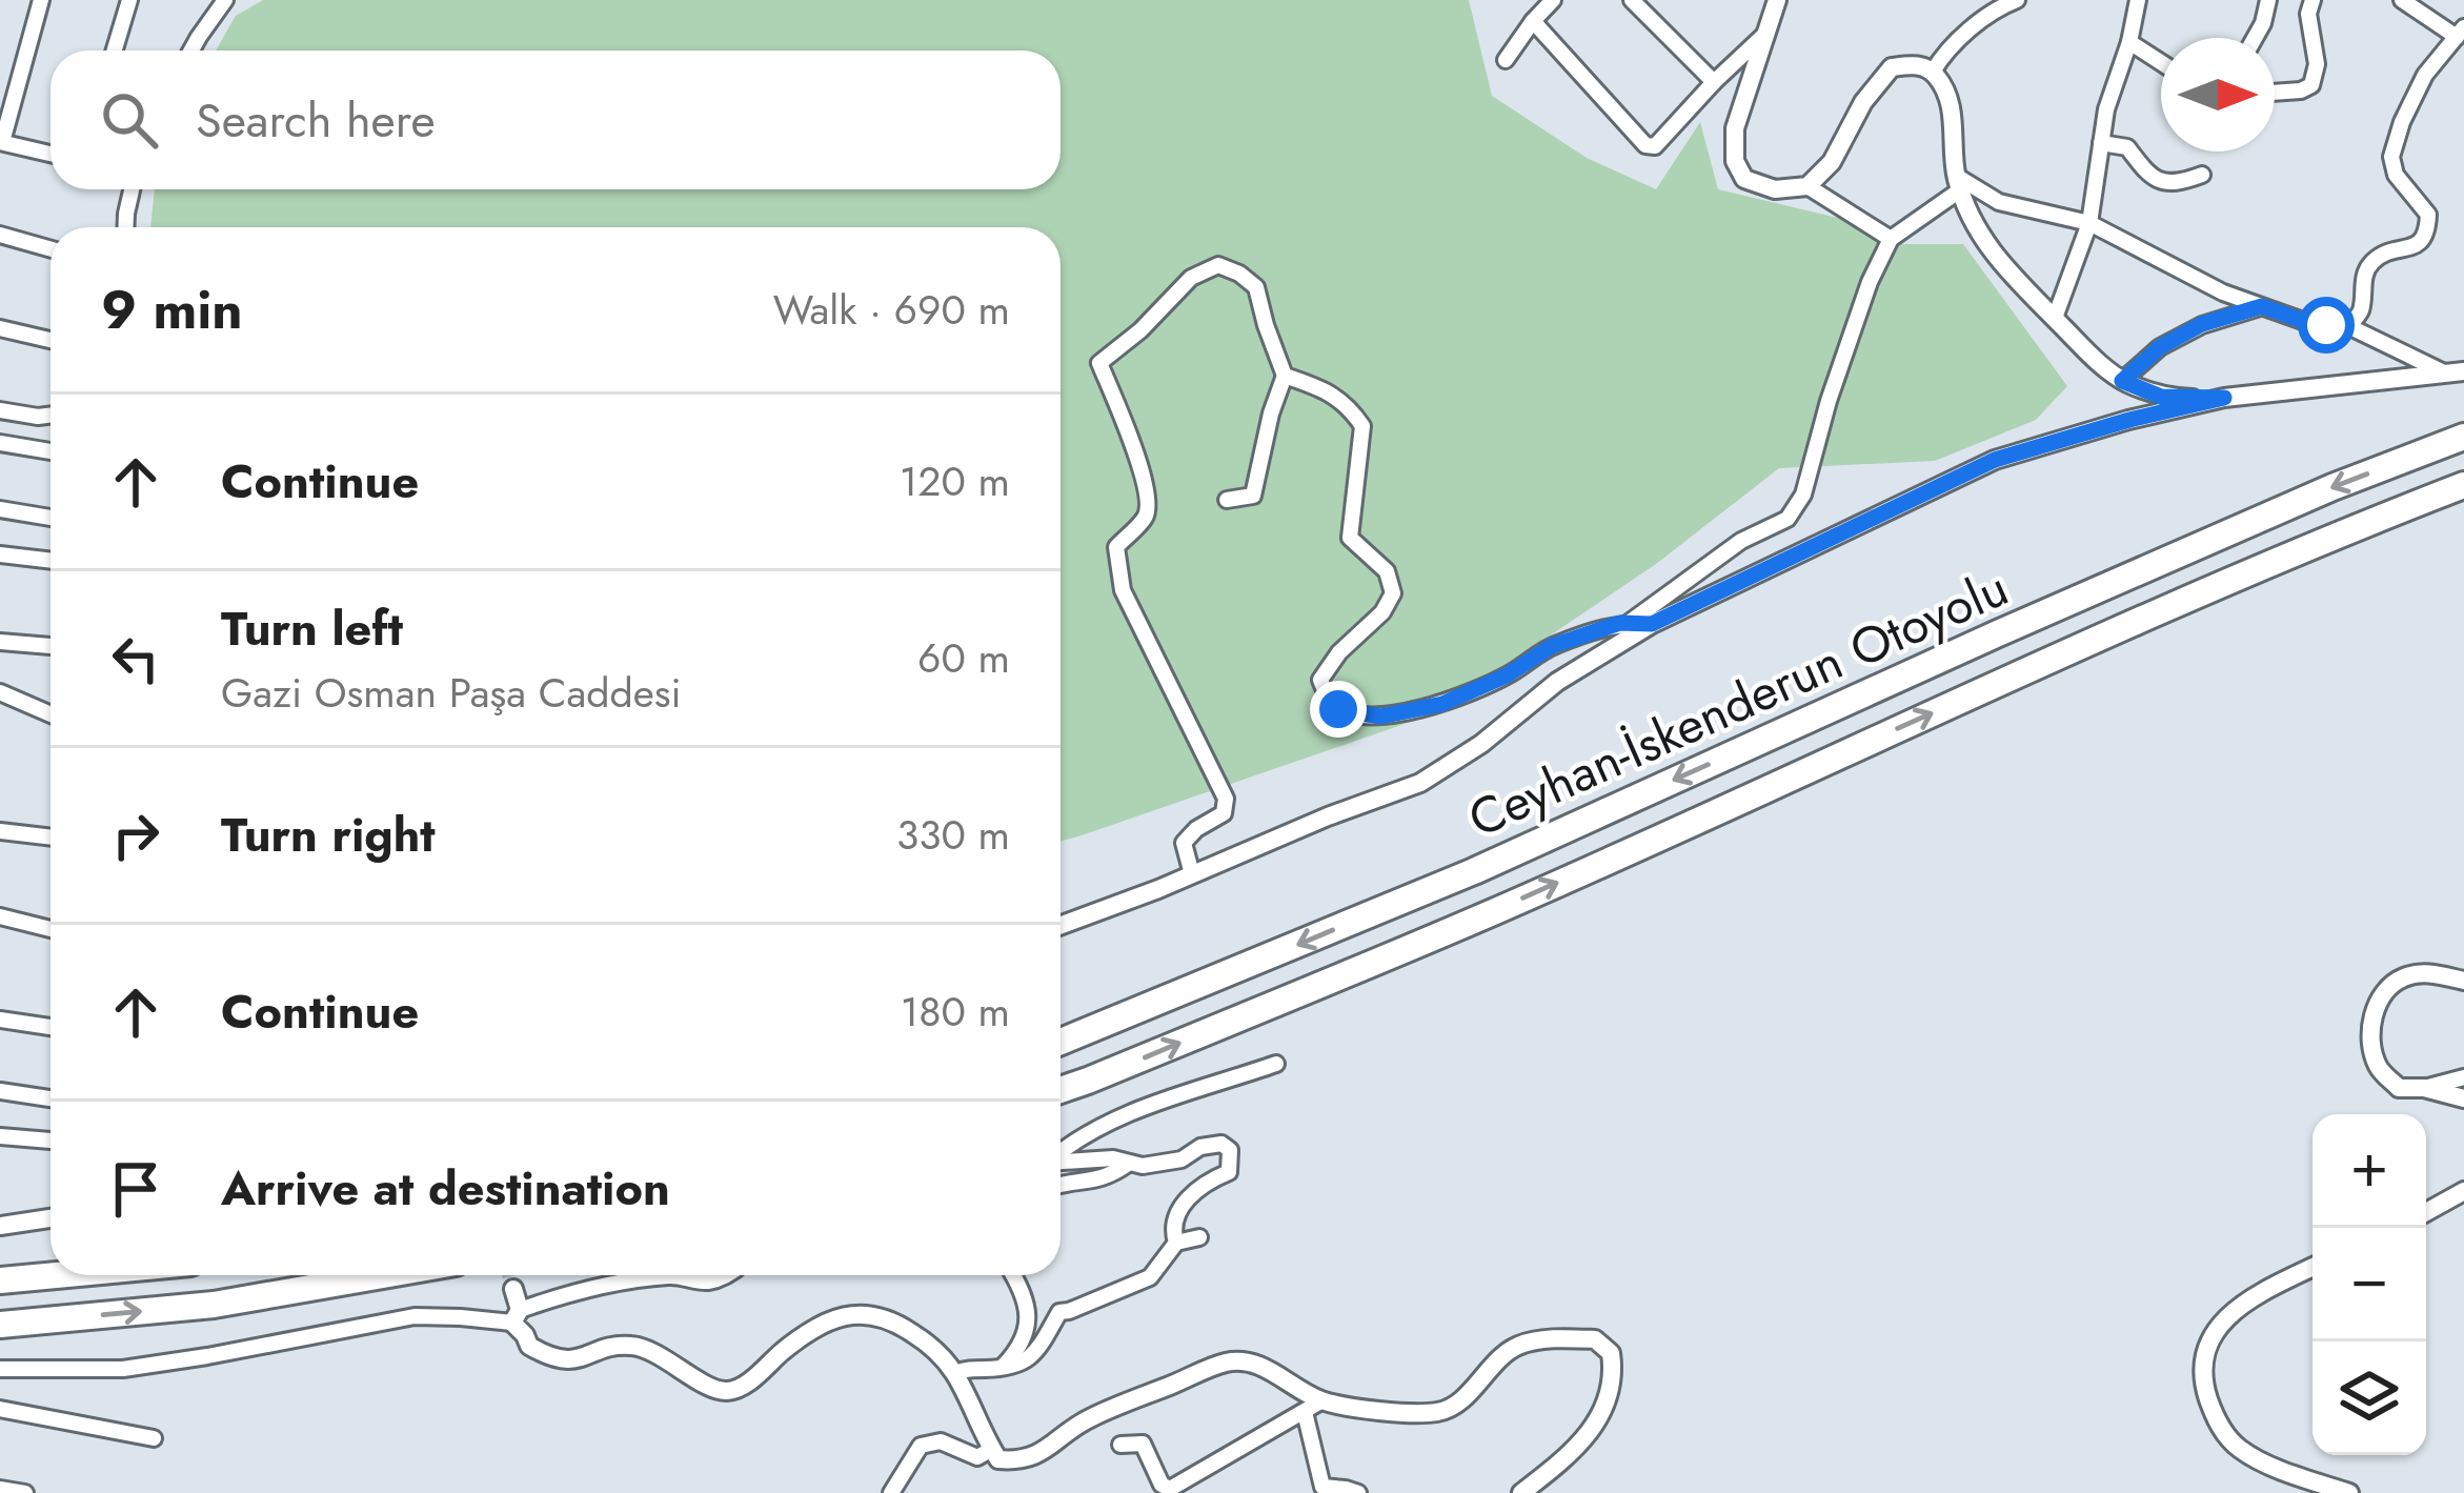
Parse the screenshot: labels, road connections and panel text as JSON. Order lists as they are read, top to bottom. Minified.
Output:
{"streets":{"highway":["Ceyhan-İskenderun Otoyolu"]},"north":"right","page":{"search":"Search here","heading":["9 min","Walk · 690 m"],"list":[["Continue","120 m"],["Turn left","Gazi Osman Paşa Caddesi","60 m"],["Turn right","330 m"],["Continue","180 m"],"Arrive at destination"],"map_buttons":["+","−"]}}
